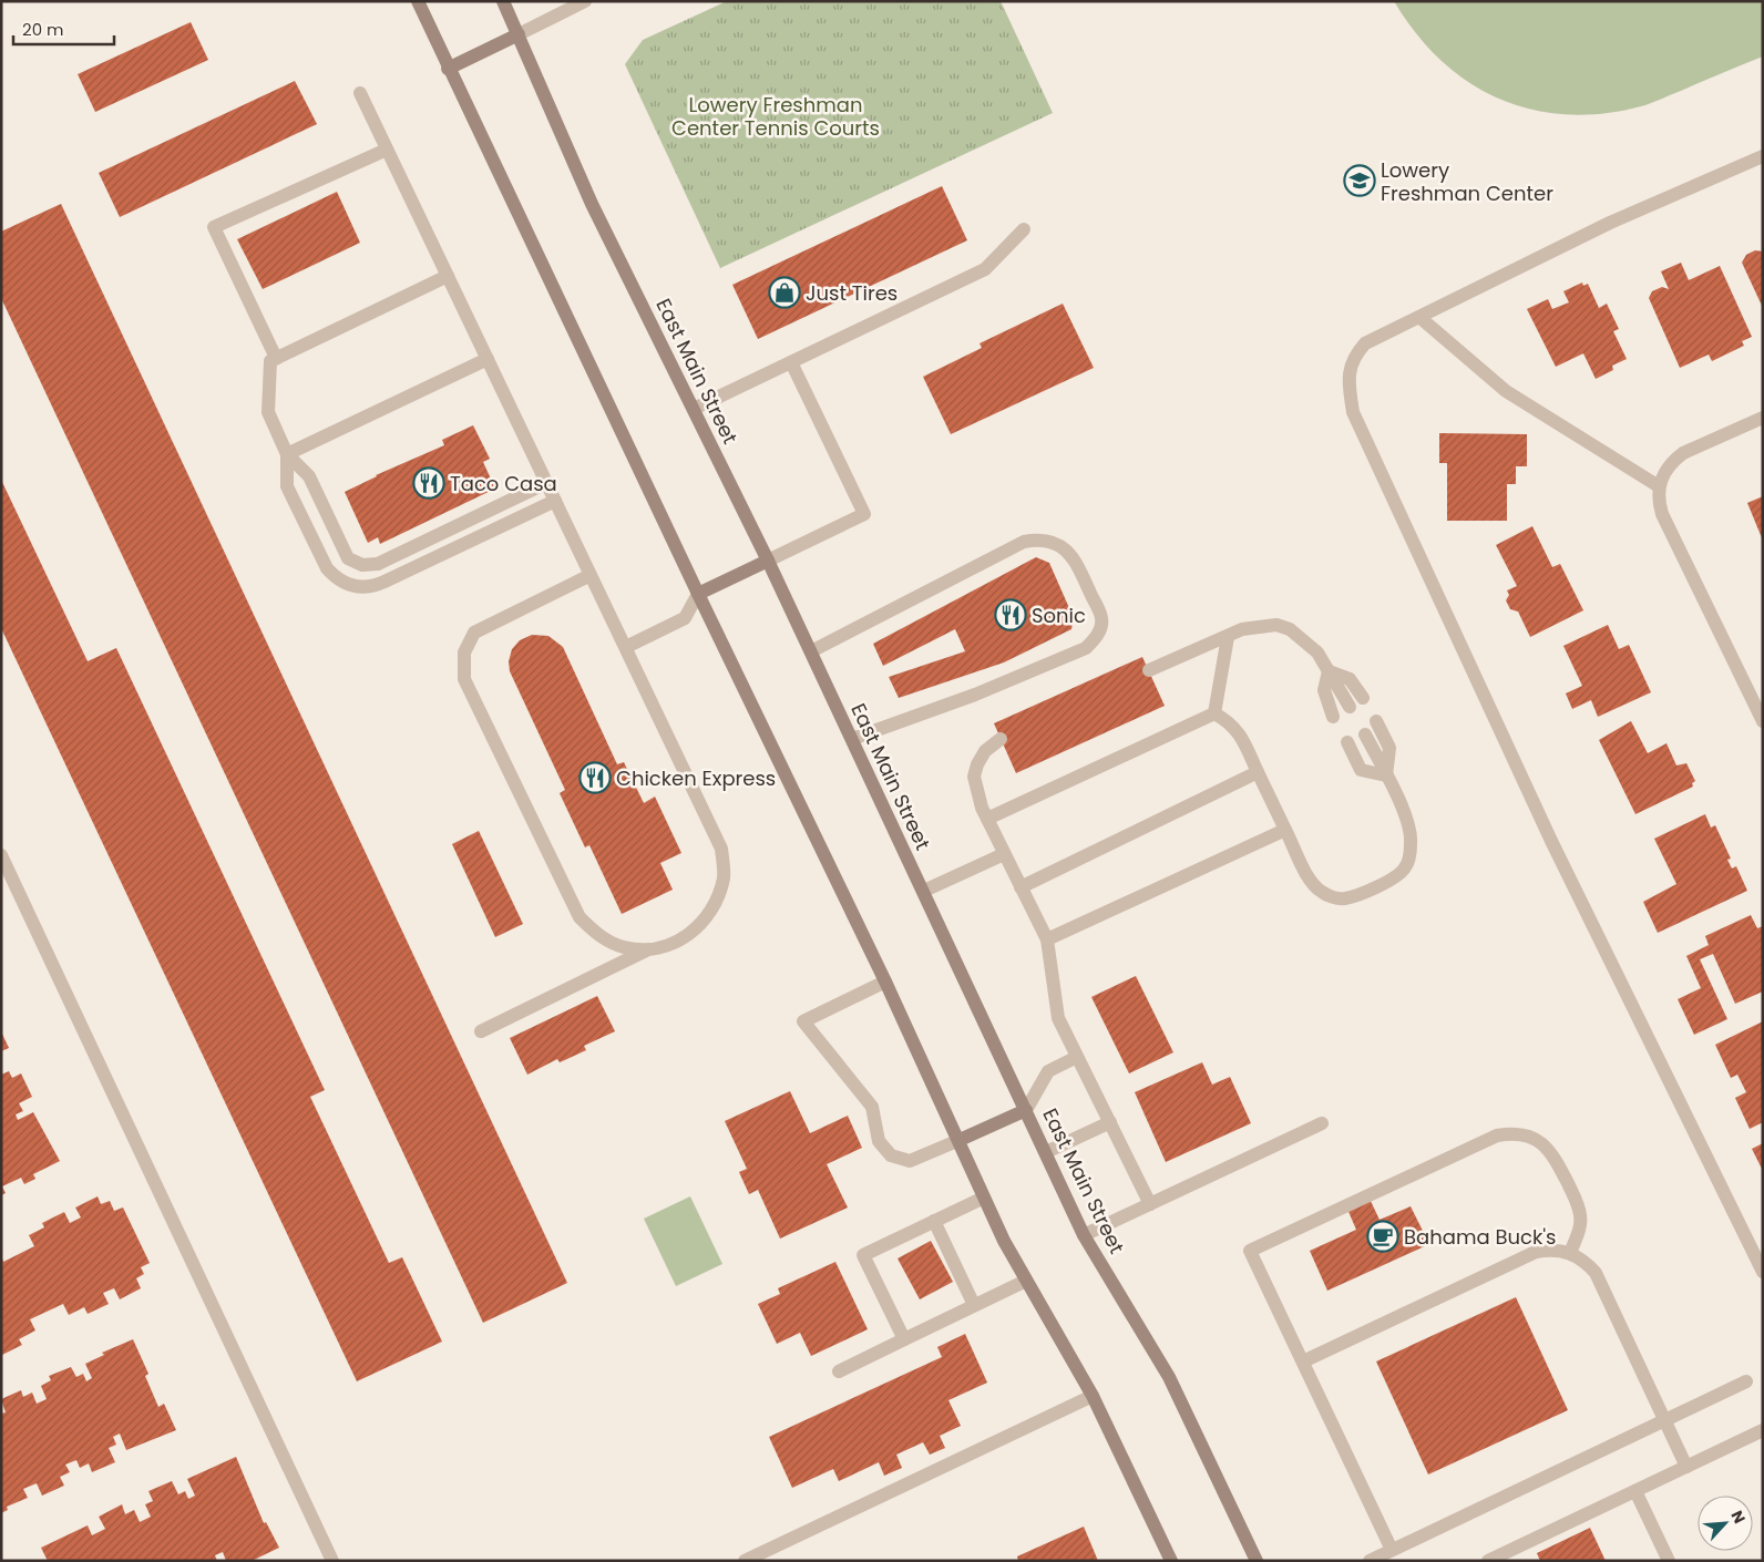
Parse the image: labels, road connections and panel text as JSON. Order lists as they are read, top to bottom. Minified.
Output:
{"streets":{"main road":["East Main Street"]},"parks":["Lowery Freshman Center Tennis Courts"],"places":{"school or university":["Lowery Freshman Center"],"shop":["Just Tires"],"restaurant":["Taco Casa","Sonic","Chicken Express"],"cafe":["Bahama Buck's"]},"scale_bar":"20 m","north":"top right"}
